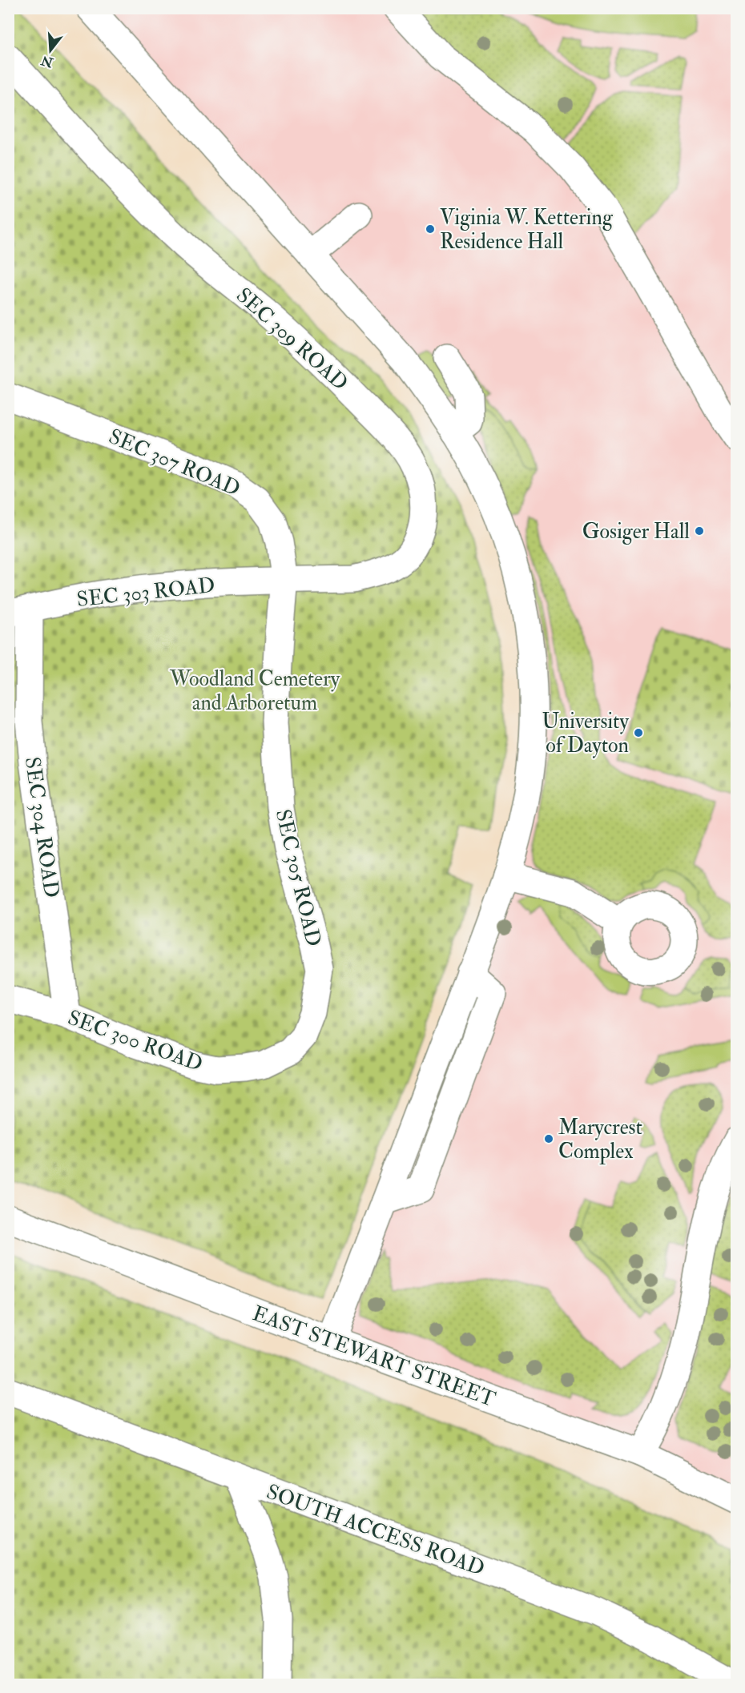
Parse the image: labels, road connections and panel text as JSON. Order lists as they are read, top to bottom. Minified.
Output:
{"streets":{"main road":["SEC 309 ROAD","SEC 307 ROAD","SEC 303 ROAD","SEC 304 ROAD","SEC 305 ROAD","SEC 300 ROAD","EAST STEWART STREET","SOUTH ACCESS ROAD"]},"crossings":[["SEC 309 ROAD","SEC 307 ROAD"],["SEC 309 ROAD","SEC 303 ROAD"],["SEC 309 ROAD","SEC 305 ROAD"],["SEC 307 ROAD","SEC 303 ROAD"],["SEC 307 ROAD","SEC 305 ROAD"],["SEC 303 ROAD","SEC 304 ROAD"],["SEC 303 ROAD","SEC 305 ROAD"],["SEC 304 ROAD","SEC 300 ROAD"],["SEC 305 ROAD","SEC 300 ROAD"]],"parks":["Woodland Cemetery and Arboretum"],"places":["Viginia W. Kettering Residence Hall","Gosiger Hall","University of Dayton","Marycrest Complex"],"north":"bottom"}
